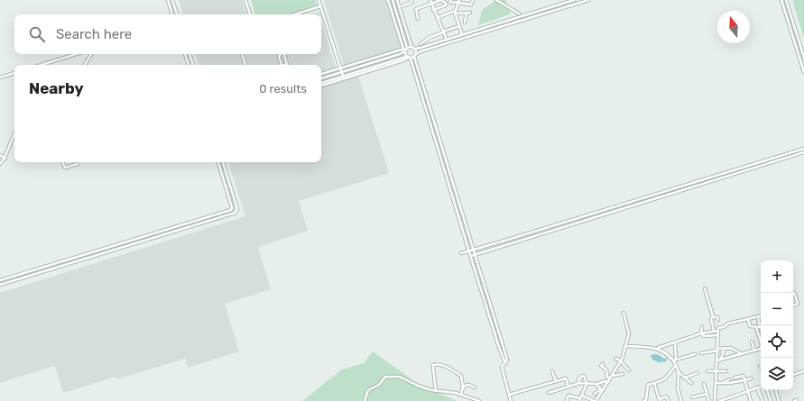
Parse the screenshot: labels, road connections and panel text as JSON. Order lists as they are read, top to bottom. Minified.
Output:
{"north":"top","page":{"search":"Search here","heading":["Nearby","0 results"],"map_buttons":["+","−"]}}
